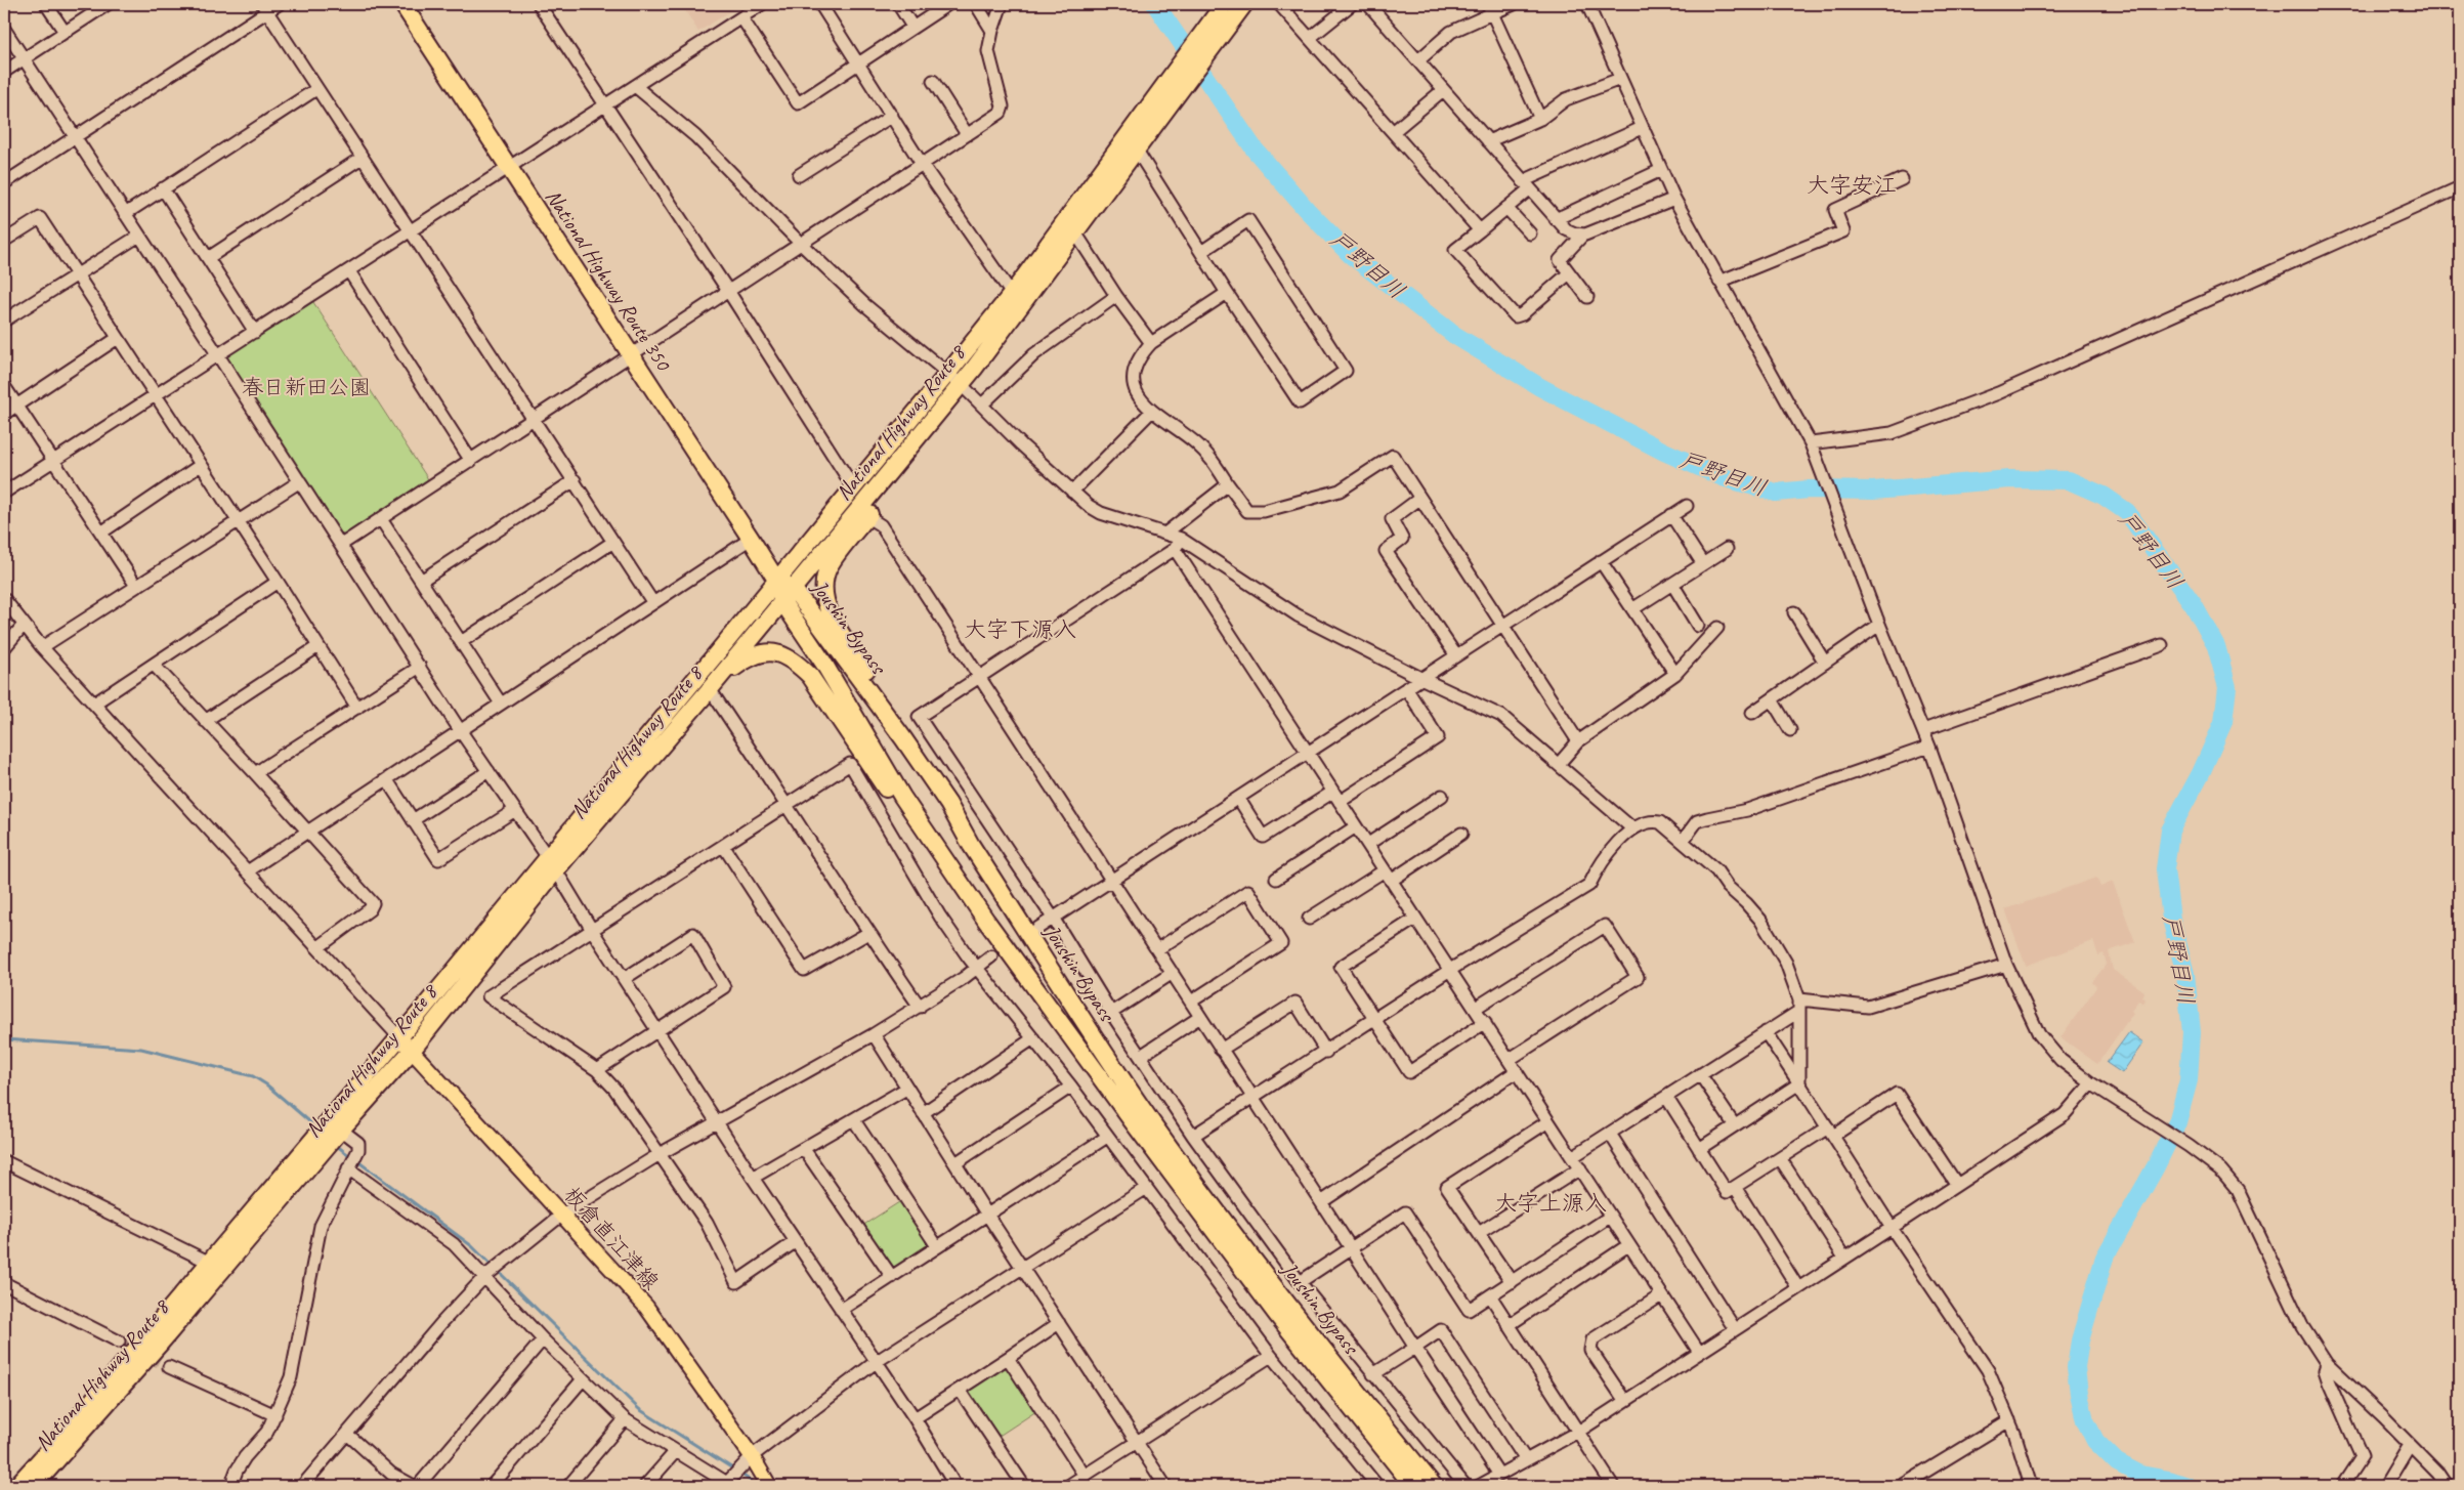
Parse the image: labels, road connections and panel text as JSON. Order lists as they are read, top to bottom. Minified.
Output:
{"streets":{"highway":["National Highway Route 350","National Highway Route 8","Joushin Bypass"],"main road":["板倉直江津線"]},"crossings":[["National Highway Route 350","National Highway Route 8"],["National Highway Route 350","Joushin Bypass"],["National Highway Route 8","Joushin Bypass"],["National Highway Route 8","板倉直江津線"]],"districts":["大字安江","大字下源入","大字上源入"],"water":["戸野目川"],"parks":["春日新田公園"]}
